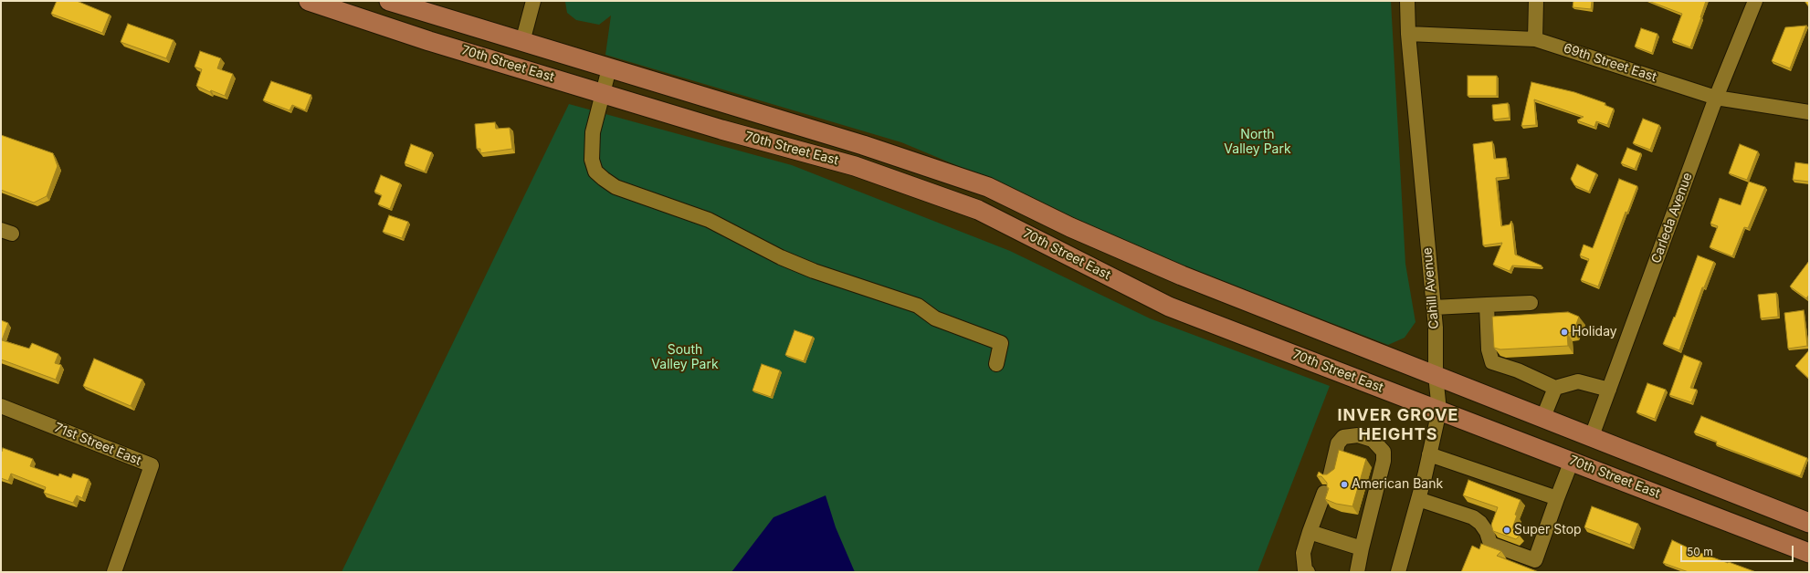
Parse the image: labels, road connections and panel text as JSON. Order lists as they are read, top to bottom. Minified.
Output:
{"streets":{"main road":["70th Street East"],"street":["69th Street East","Carleda Avenue","Cahill Avenue","71st Street East"]},"crossings":[["69th Street East","Carleda Avenue"],["69th Street East","Cahill Avenue"],["70th Street East","Carleda Avenue"],["70th Street East","Cahill Avenue"]],"districts":["INVER GROVE HEIGHTS"],"parks":["North Valley Park","South Valley Park"],"places":["Holiday","American Bank","Super Stop"],"scale_bar":"50 m"}
